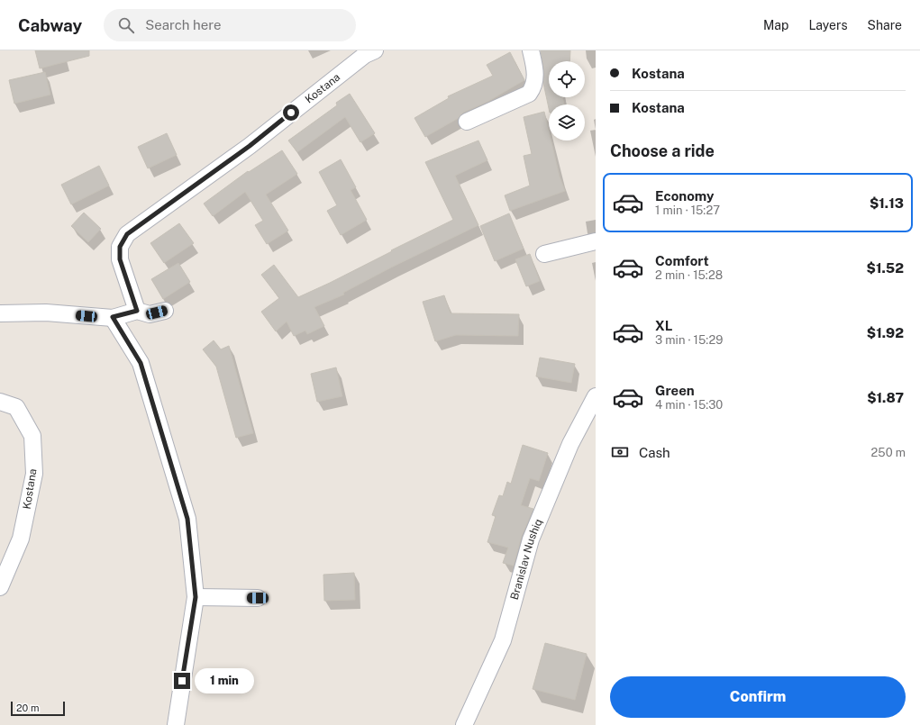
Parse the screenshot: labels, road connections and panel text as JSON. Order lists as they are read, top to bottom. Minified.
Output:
{"streets":{"street":["Kostana","Branislav Nushiq"]},"scale_bar":"20 m","page":{"header":"Cabway","search":"Search here","nav":["Map","Layers","Share"],"banner":["Kostana","Kostana"],"heading":"Choose a ride","list":[{"name":"Economy","note":"1 min · 15:27","value":"$1.13"},{"name":"Comfort","note":"2 min · 15:28","value":"$1.52"},{"name":"XL","note":"3 min · 15:29","value":"$1.92"},{"name":"Green","note":"4 min · 15:30","value":"$1.87"}],"pay":["Cash","250 m"],"bubble":"1 min","buttons":"Confirm","scale":"20 m"}}
